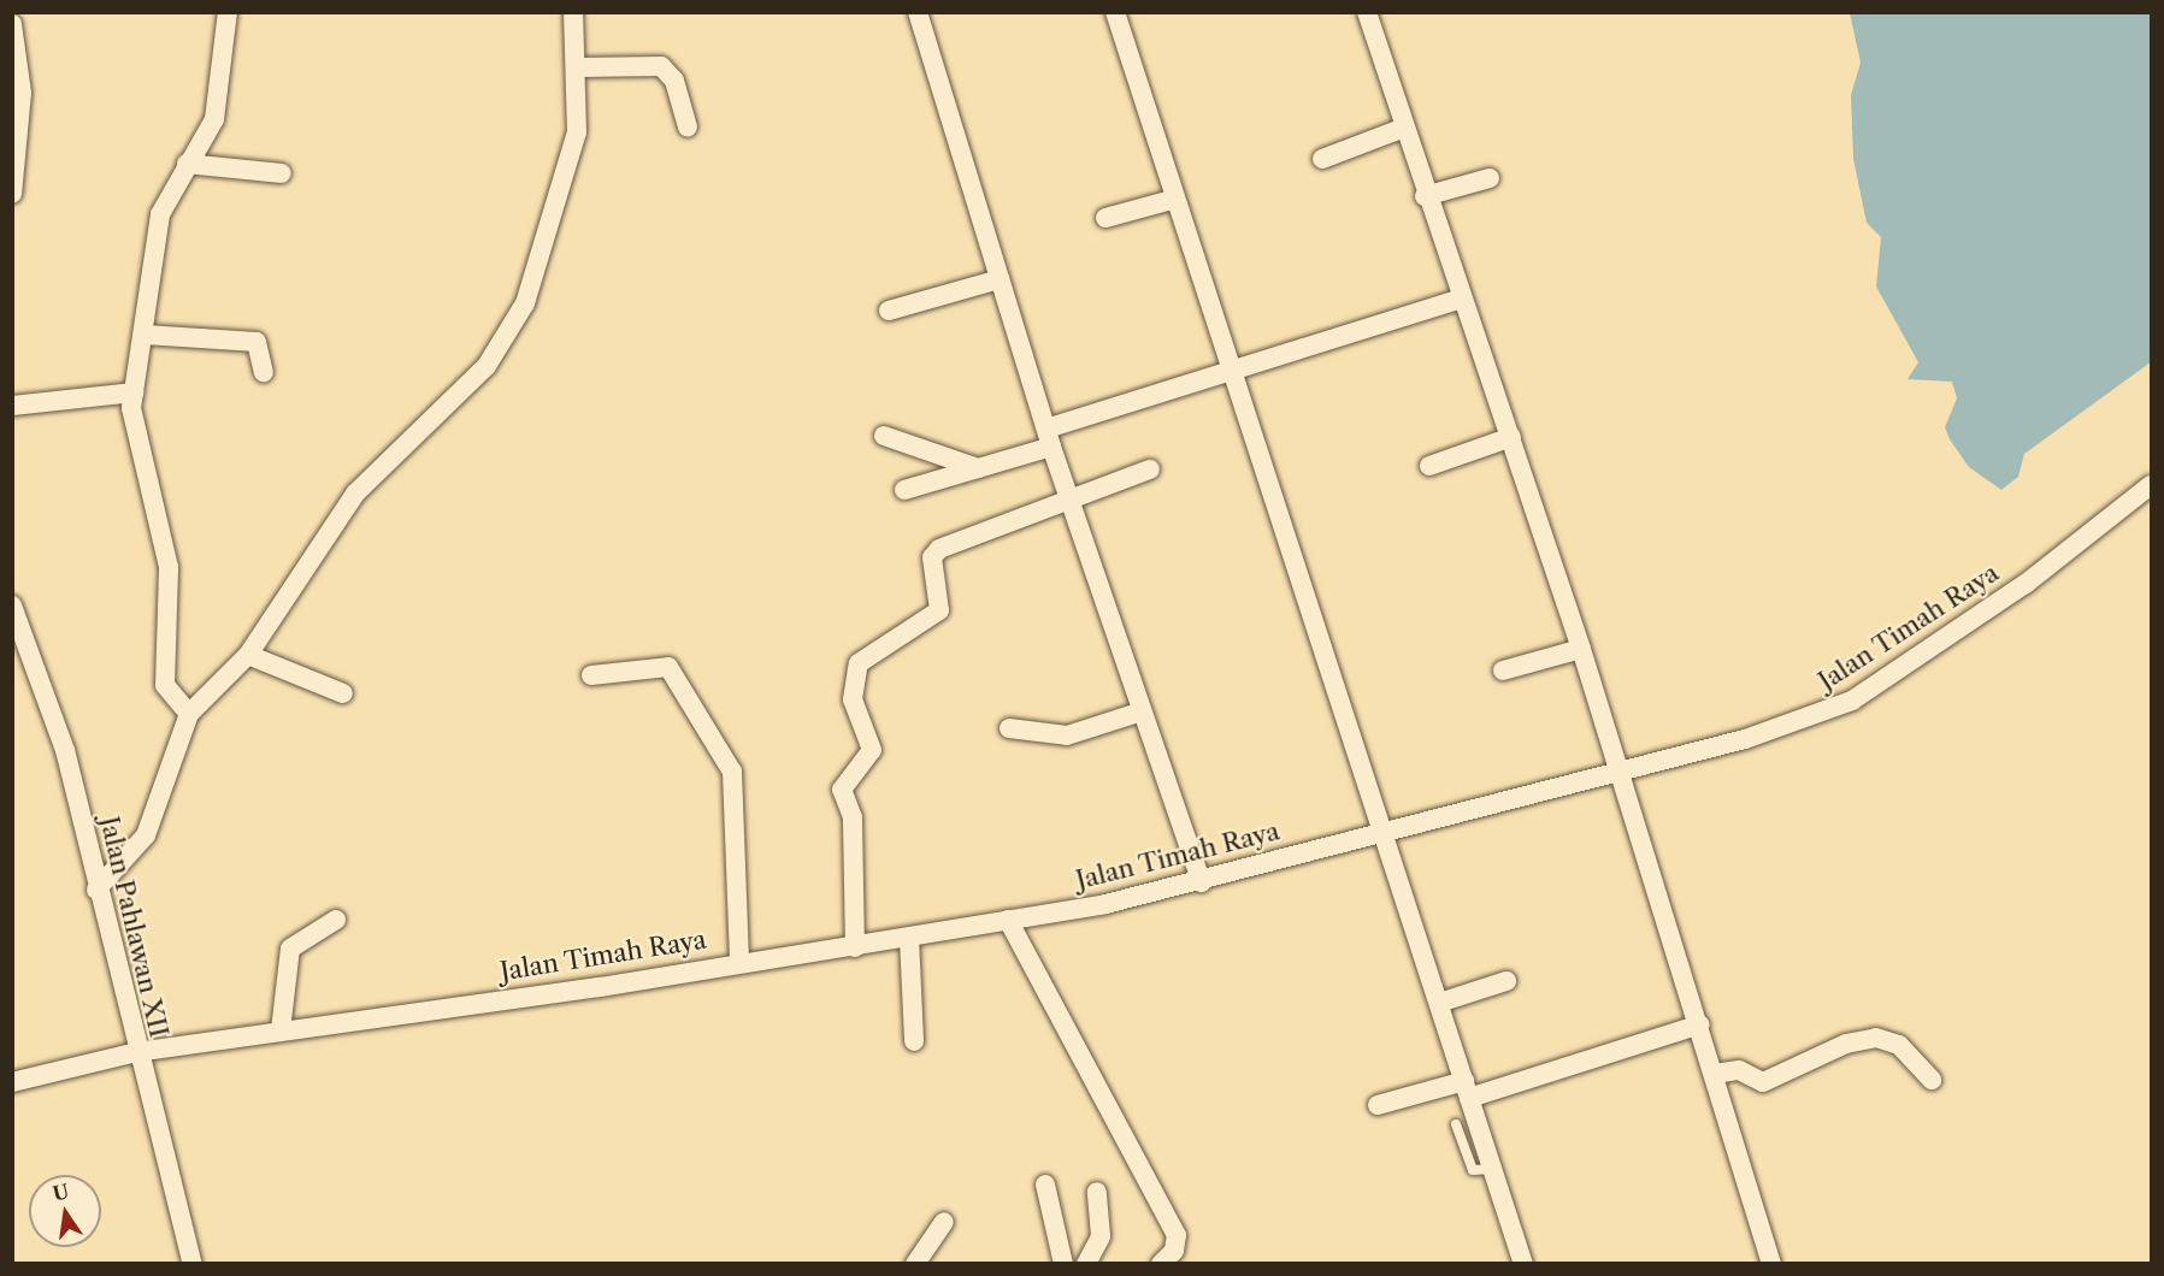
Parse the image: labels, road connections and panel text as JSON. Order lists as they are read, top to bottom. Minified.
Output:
{"streets":{"street":["Jalan Timah Raya","Jalan Pahlawan XII"]},"crossings":[["Jalan Timah Raya","Jalan Pahlawan XII"]],"north":"top"}
